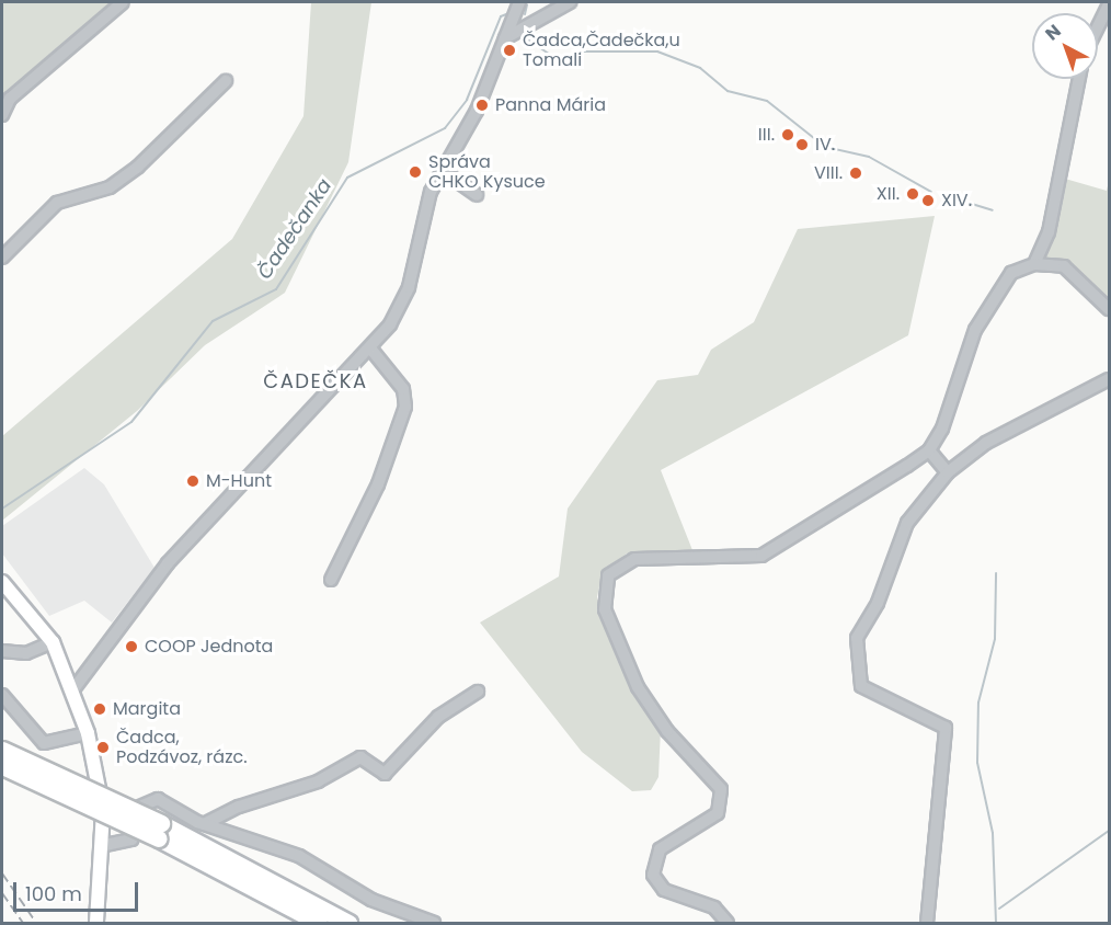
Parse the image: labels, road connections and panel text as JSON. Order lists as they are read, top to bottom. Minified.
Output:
{"districts":["ČADEČKA"],"water":["Čadečanka"],"places":["Čadca,Čadečka,u Tomali","Panna Mária","III.","IV.","Správa CHKO Kysuce","VIII.","XII.","XIV.","M-Hunt","COOP Jednota","Margita","Čadca, Podzávoz, rázc."],"scale_bar":"100 m","north":"top left"}
